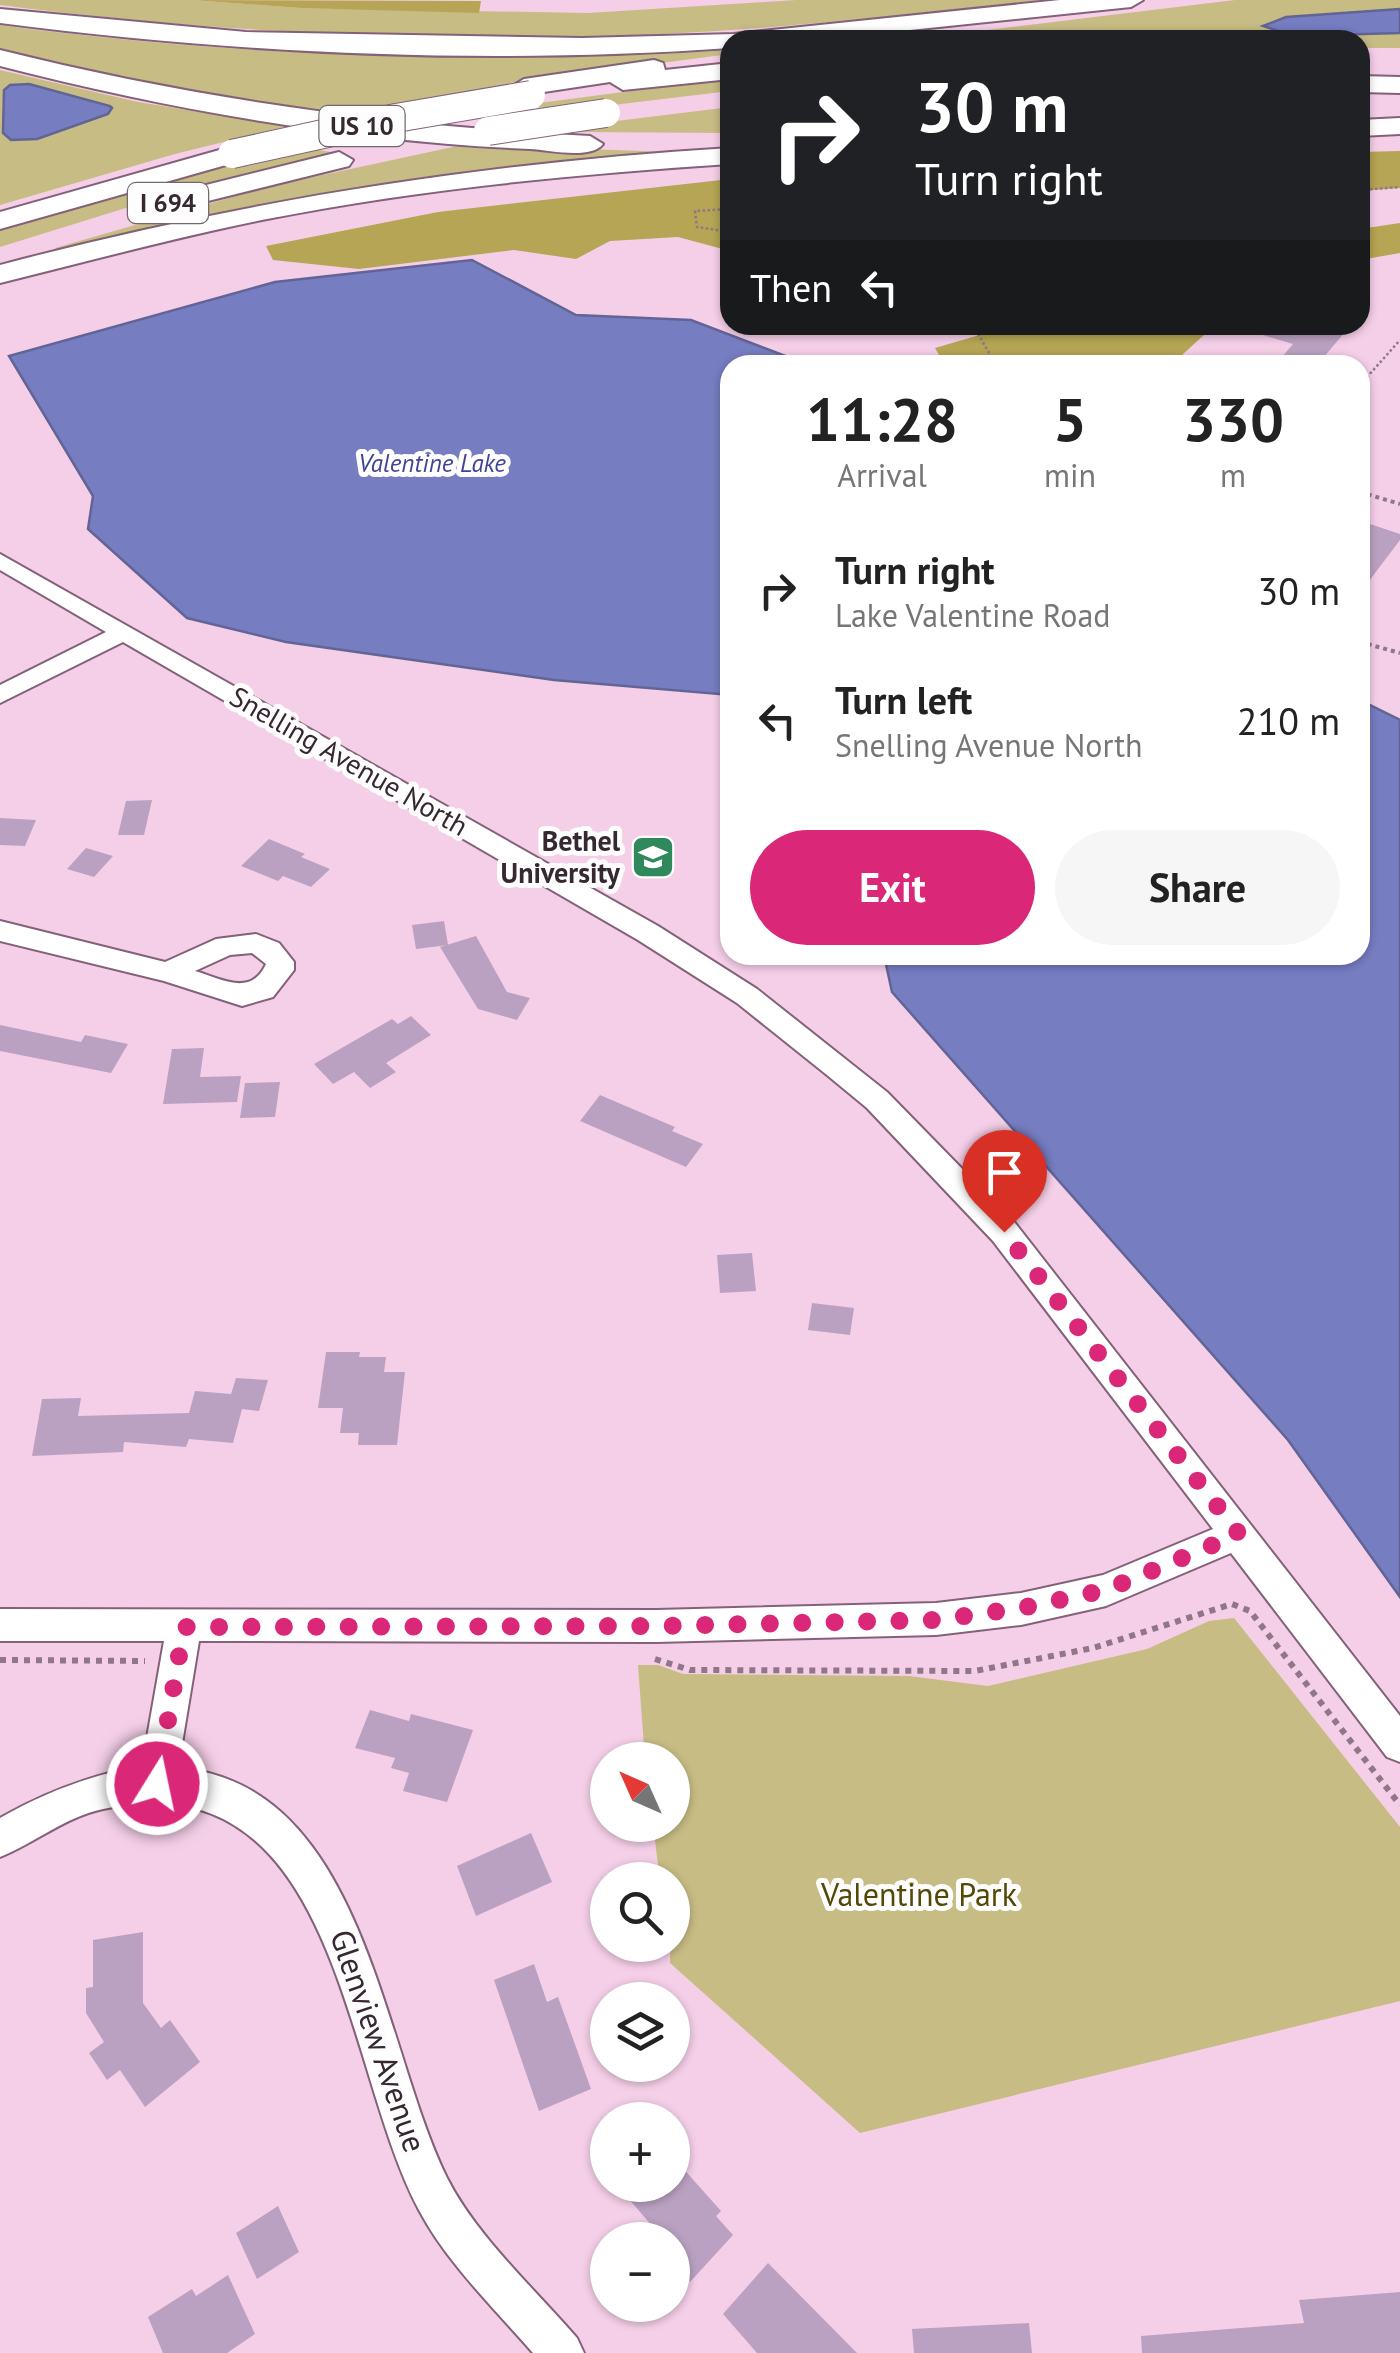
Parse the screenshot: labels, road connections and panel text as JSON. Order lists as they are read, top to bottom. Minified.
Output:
{"streets":{"highway":["US 10","I 694"],"street":["Snelling Avenue North","Glenview Avenue"]},"water":["Valentine Lake"],"parks":["Valentine Park"],"places":{"school or university":["Bethel University"]},"north":"top left","page":{"turn":["30 m","Turn right"],"then":"Then","eta":["11:28","Arrival","5","min","330","m"],"list":[{"name":"Turn right","note":"Lake Valentine Road","value":"30 m"},{"name":"Turn left","note":"Snelling Avenue North","value":"210 m"}],"buttons":["Exit","Share"],"map_buttons":["+","−"]}}
